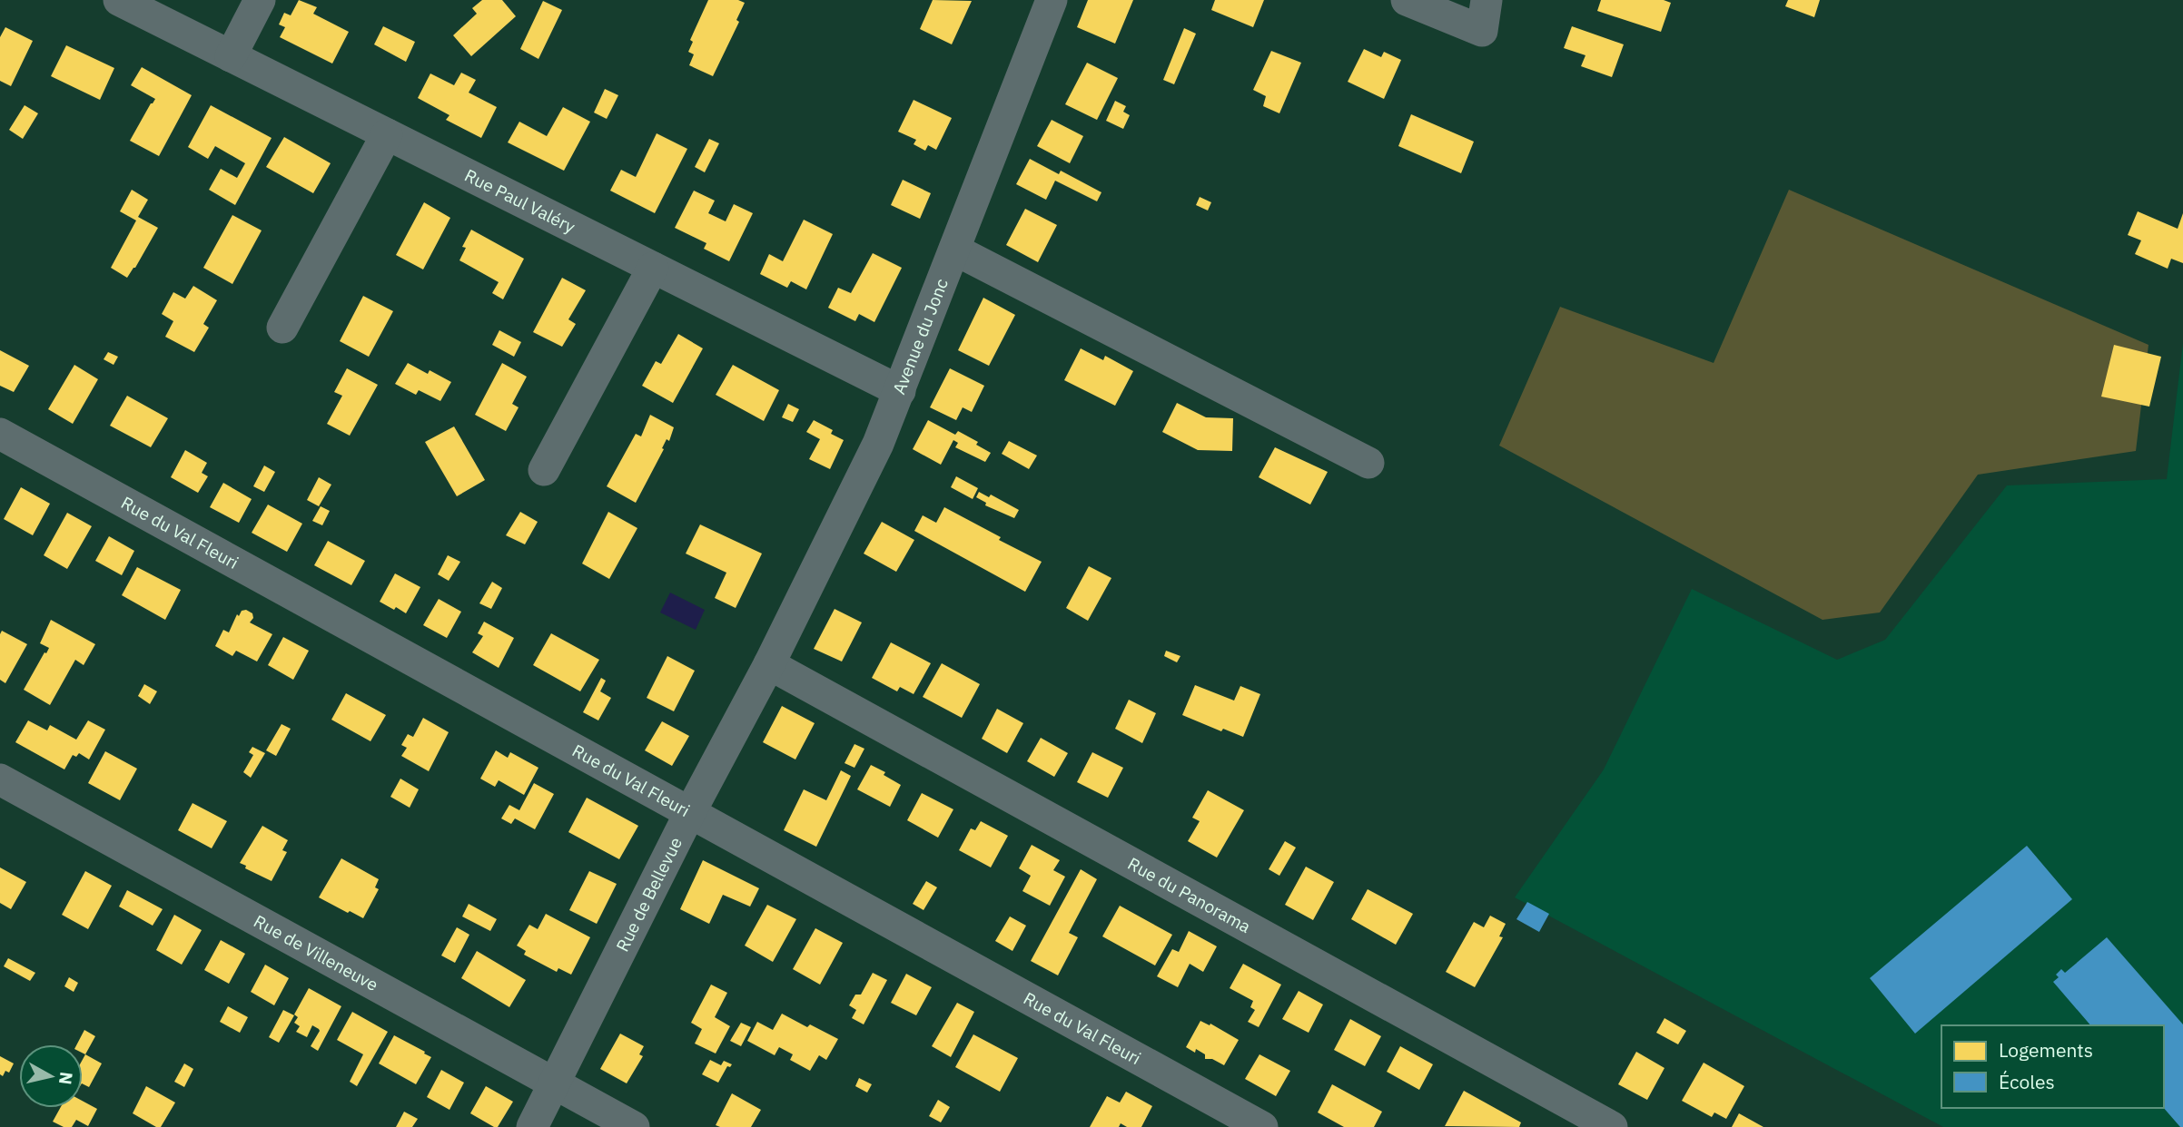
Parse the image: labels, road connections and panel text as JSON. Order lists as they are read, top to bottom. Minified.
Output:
{"streets":{"street":["Rue Paul Valéry","Avenue du Jonc","Rue du Val Fleuri","Rue de Bellevue","Rue du Panorama","Rue de Villeneuve"]},"crossings":[["Rue Paul Valéry","Avenue du Jonc"],["Avenue du Jonc","Rue de Bellevue"],["Avenue du Jonc","Rue du Panorama"],["Rue du Val Fleuri","Rue de Bellevue"],["Rue de Bellevue","Rue du Panorama"],["Rue de Bellevue","Rue de Villeneuve"]],"legend":["Logements","Écoles"],"north":"right"}
